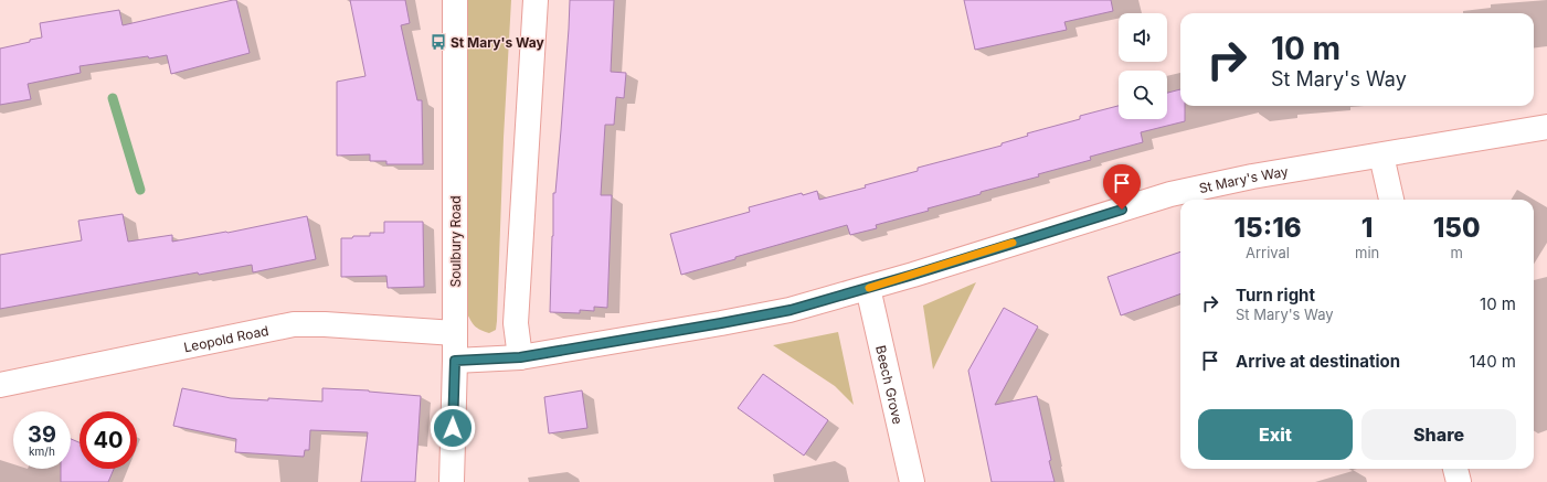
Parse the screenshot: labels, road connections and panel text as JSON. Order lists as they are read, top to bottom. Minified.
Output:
{"streets":{"street":["St Mary's Way","Soulbury Road","Leopold Road","Beech Grove"]},"crossings":[["St Mary's Way","Soulbury Road"],["St Mary's Way","Beech Grove"],["Soulbury Road","Leopold Road"]],"places":{"bus stop":["St Mary's Way"]},"page":{"turn":["10 m","St Mary's Way"],"eta":["15:16","Arrival","1","min","150","m"],"list":[{"name":"Turn right","note":"St Mary's Way","value":"10 m"},{"name":"Arrive at destination","value":"140 m"}],"buttons":["Exit","Share"],"speed":"39 km/h","limit":"40"}}
